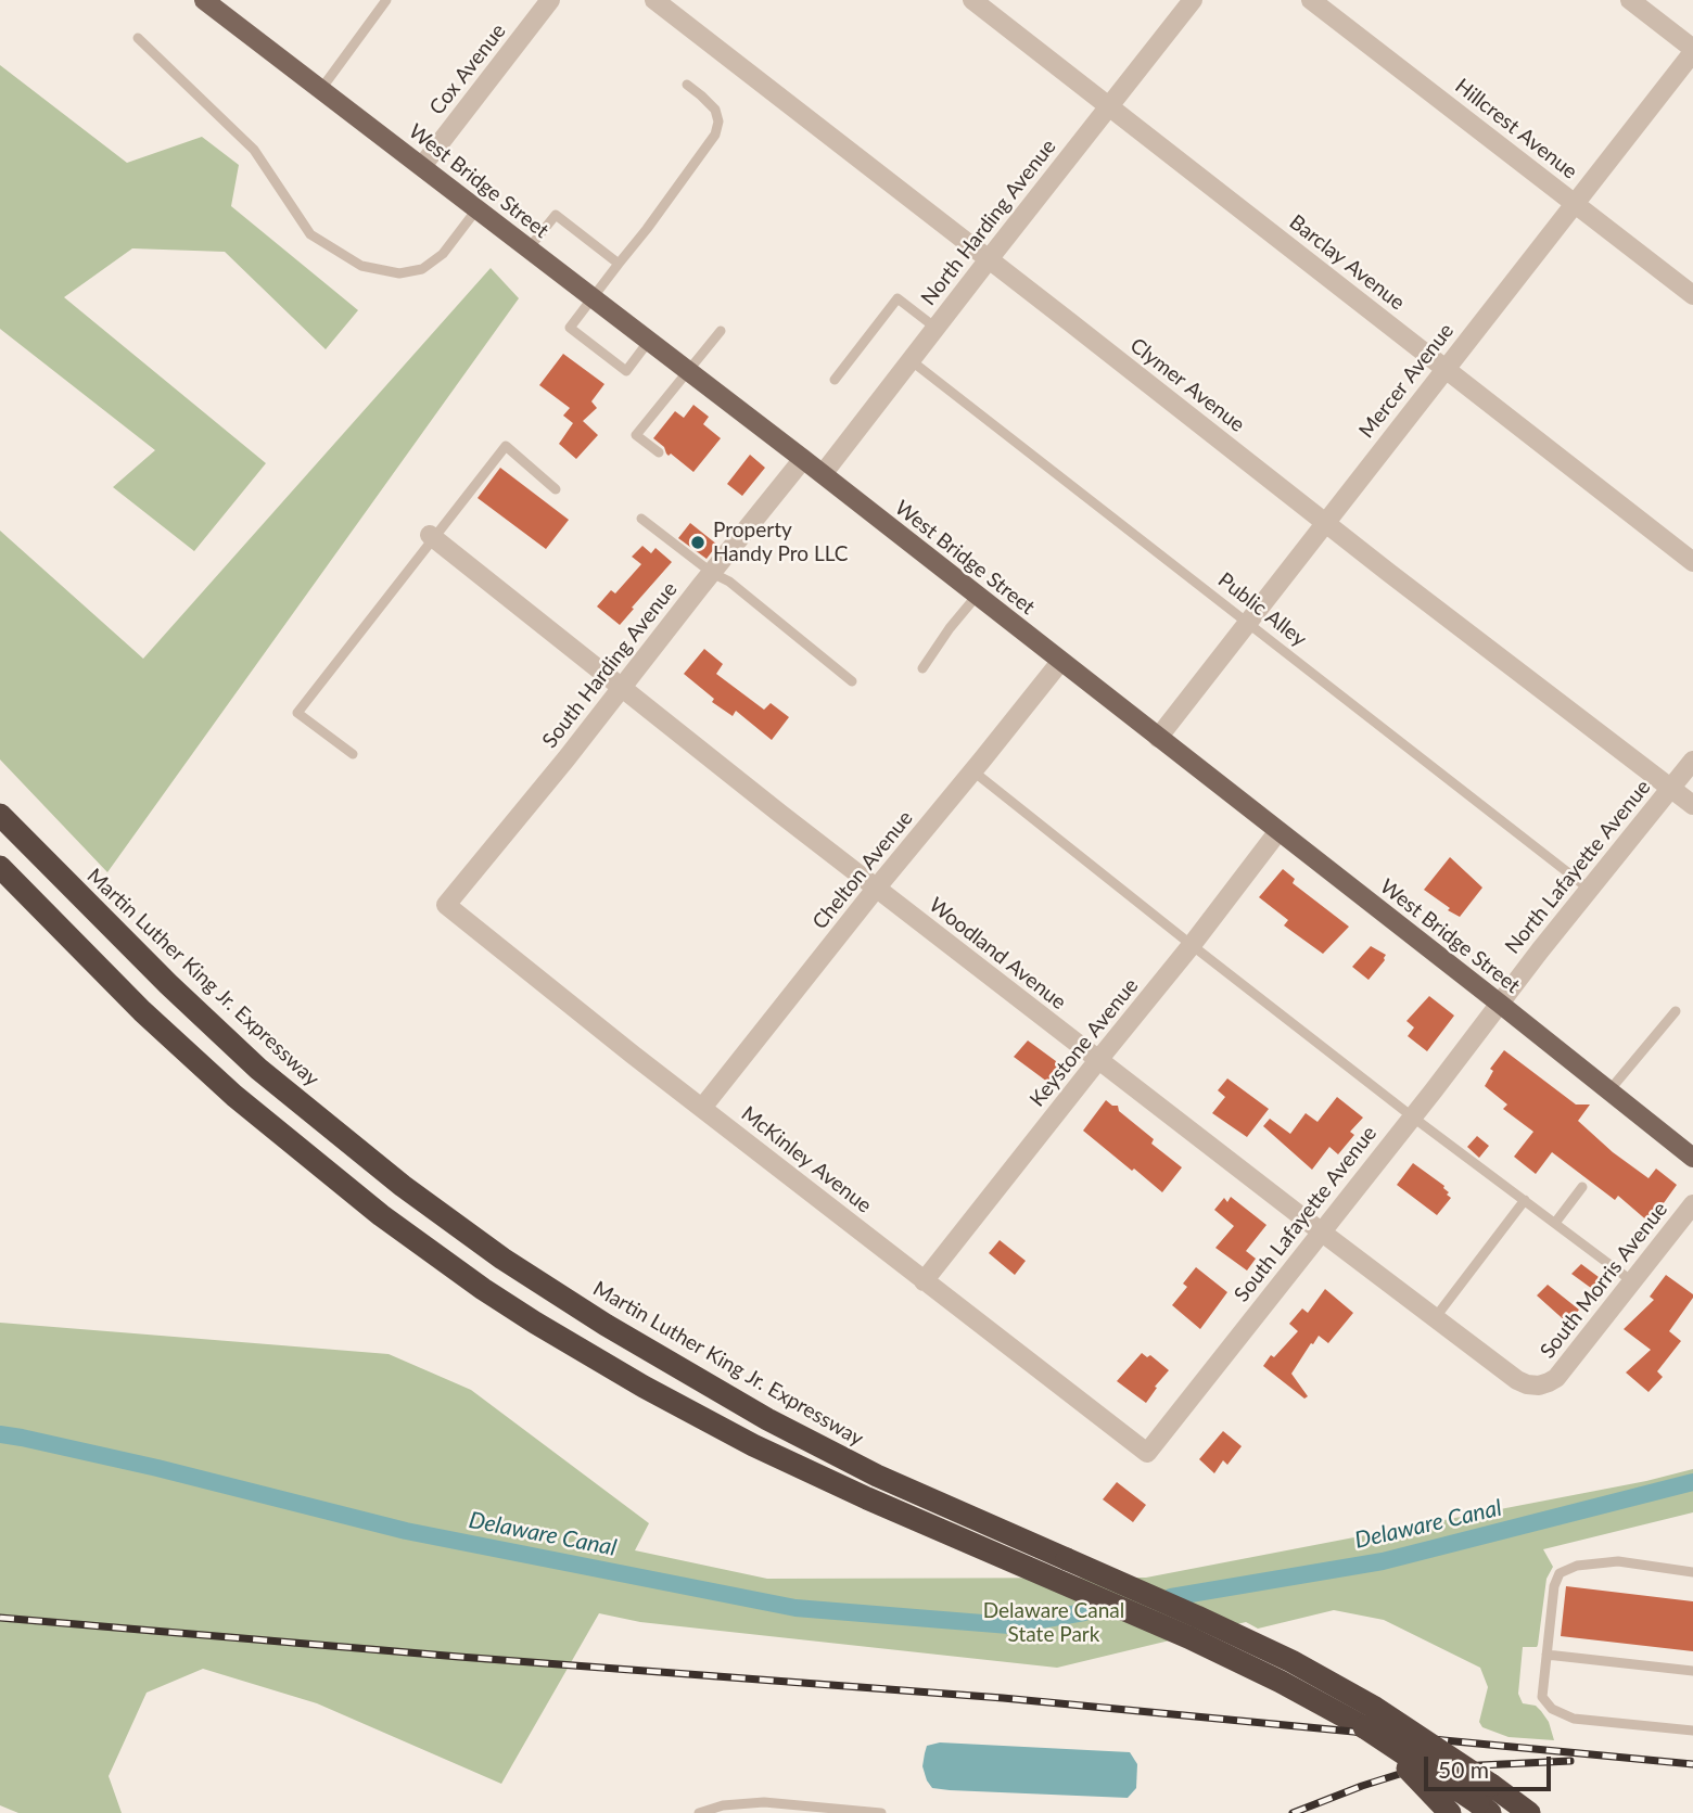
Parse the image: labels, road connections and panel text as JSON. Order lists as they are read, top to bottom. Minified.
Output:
{"streets":{"highway":["Martin Luther King Jr. Expressway"],"main road":["West Bridge Street"],"street":["Cox Avenue","Hillcrest Avenue","North Harding Avenue","Barclay Avenue","Mercer Avenue","Clymer Avenue","South Harding Avenue","North Lafayette Avenue","Chelton Avenue","Woodland Avenue","Keystone Avenue","McKinley Avenue","South Lafayette Avenue","South Morris Avenue"],"lane":["Public Alley"]},"crossings":[["Cox Avenue","West Bridge Street"],["Hillcrest Avenue","Mercer Avenue"],["West Bridge Street","North Harding Avenue"],["West Bridge Street","Mercer Avenue"],["West Bridge Street","South Harding Avenue"],["West Bridge Street","North Lafayette Avenue"],["West Bridge Street","Chelton Avenue"],["West Bridge Street","Keystone Avenue"],["West Bridge Street","South Lafayette Avenue"],["North Harding Avenue","Barclay Avenue"],["North Harding Avenue","Clymer Avenue"],["North Harding Avenue","Public Alley"],["Barclay Avenue","Mercer Avenue"],["Mercer Avenue","Clymer Avenue"],["Mercer Avenue","Public Alley"],["Clymer Avenue","North Lafayette Avenue"],["Public Alley","North Lafayette Avenue"],["South Harding Avenue","Woodland Avenue"],["South Harding Avenue","McKinley Avenue"],["North Lafayette Avenue","South Lafayette Avenue"],["Chelton Avenue","Woodland Avenue"],["Chelton Avenue","McKinley Avenue"],["Woodland Avenue","Keystone Avenue"],["Woodland Avenue","South Lafayette Avenue"],["Woodland Avenue","South Morris Avenue"],["Keystone Avenue","McKinley Avenue"],["McKinley Avenue","South Lafayette Avenue"]],"water":["Delaware Canal"],"parks":["Delaware Canal State Park"],"places":["Property Handy Pro LLC"],"scale_bar":"50 m"}
